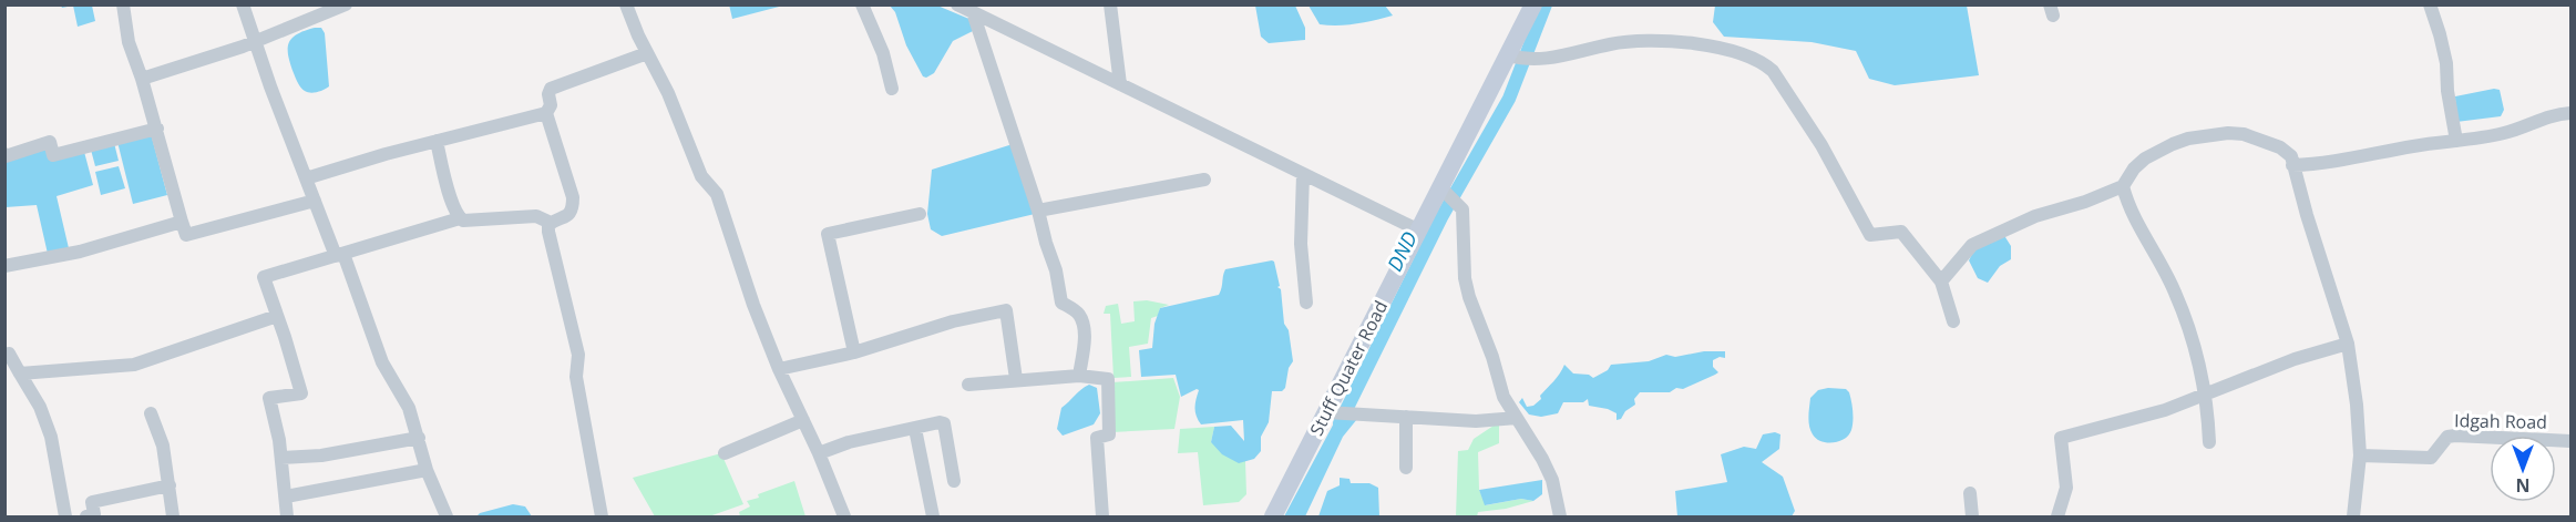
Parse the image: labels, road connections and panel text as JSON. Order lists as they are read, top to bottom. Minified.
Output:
{"streets":{"street":["Stuff Quater Road","Idgah Road"]},"water":["DND"],"north":"bottom"}
